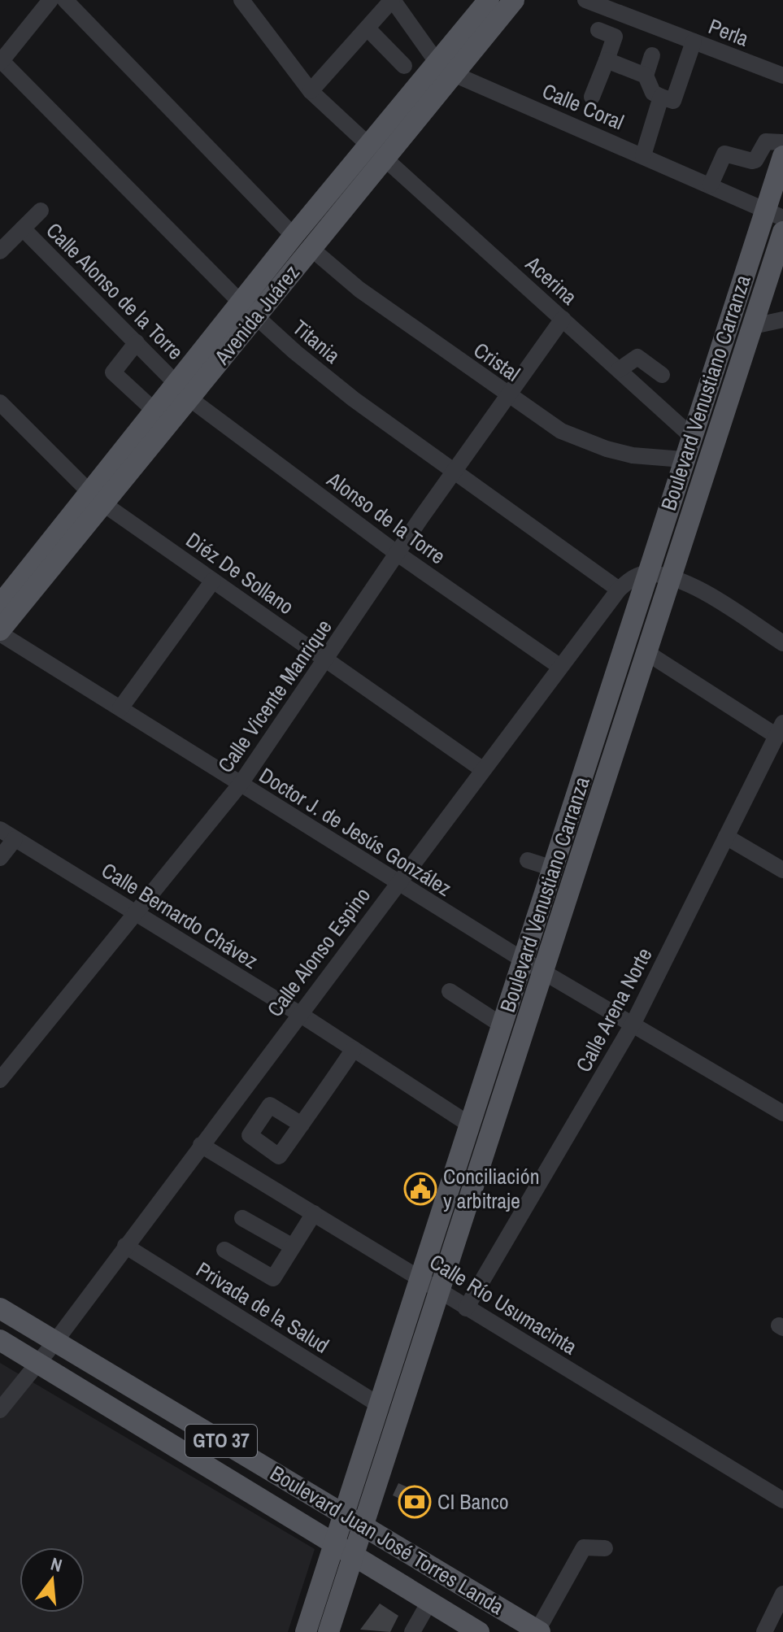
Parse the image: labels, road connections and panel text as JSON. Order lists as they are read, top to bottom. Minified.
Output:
{"streets":{"main road":["Avenida Juárez","Boulevard Venustiano Carranza","GTO 37","Boulevard Juan José Torres Landa"],"street":["Perla","Calle Coral","Acerina","Calle Alonso de la Torre","Titania","Cristal","Alonso de la Torre","Diéz De Sollano","Calle Vicente Manrique","Doctor J. de Jesús González","Calle Bernardo Chávez","Calle Alonso Espino","Calle Arena Norte","Calle Río Usumacinta","Privada de la Salud"]},"crossings":[["Calle Coral","Avenida Juárez"],["Calle Coral","Boulevard Venustiano Carranza"],["Acerina","Avenida Juárez"],["Acerina","Boulevard Venustiano Carranza"],["Acerina","Calle Vicente Manrique"],["Calle Alonso de la Torre","Avenida Juárez"],["Calle Alonso de la Torre","Alonso de la Torre"],["Avenida Juárez","Titania"],["Avenida Juárez","Cristal"],["Avenida Juárez","Alonso de la Torre"],["Avenida Juárez","Diéz De Sollano"],["Avenida Juárez","Doctor J. de Jesús González"],["Titania","Calle Vicente Manrique"],["Titania","Calle Alonso Espino"],["Cristal","Boulevard Venustiano Carranza"],["Cristal","Calle Vicente Manrique"],["Boulevard Venustiano Carranza","Doctor J. de Jesús González"],["Boulevard Venustiano Carranza","Calle Bernardo Chávez"],["Boulevard Venustiano Carranza","Calle Río Usumacinta"],["Boulevard Venustiano Carranza","Privada de la Salud"],["Boulevard Venustiano Carranza","Boulevard Juan José Torres Landa"],["Alonso de la Torre","Calle Vicente Manrique"],["Alonso de la Torre","Calle Alonso Espino"],["Diéz De Sollano","Calle Vicente Manrique"],["Diéz De Sollano","Calle Alonso Espino"],["Calle Vicente Manrique","Doctor J. de Jesús González"],["Calle Vicente Manrique","Calle Bernardo Chávez"],["Doctor J. de Jesús González","Calle Alonso Espino"],["Doctor J. de Jesús González","Calle Arena Norte"],["Calle Bernardo Chávez","Calle Alonso Espino"],["Calle Alonso Espino","Calle Río Usumacinta"],["Calle Alonso Espino","Privada de la Salud"],["Calle Alonso Espino","Boulevard Juan José Torres Landa"],["Calle Arena Norte","Calle Río Usumacinta"]],"places":{"public building":["Conciliación y arbitraje"],"bank":["CI Banco"]},"north":"top"}
